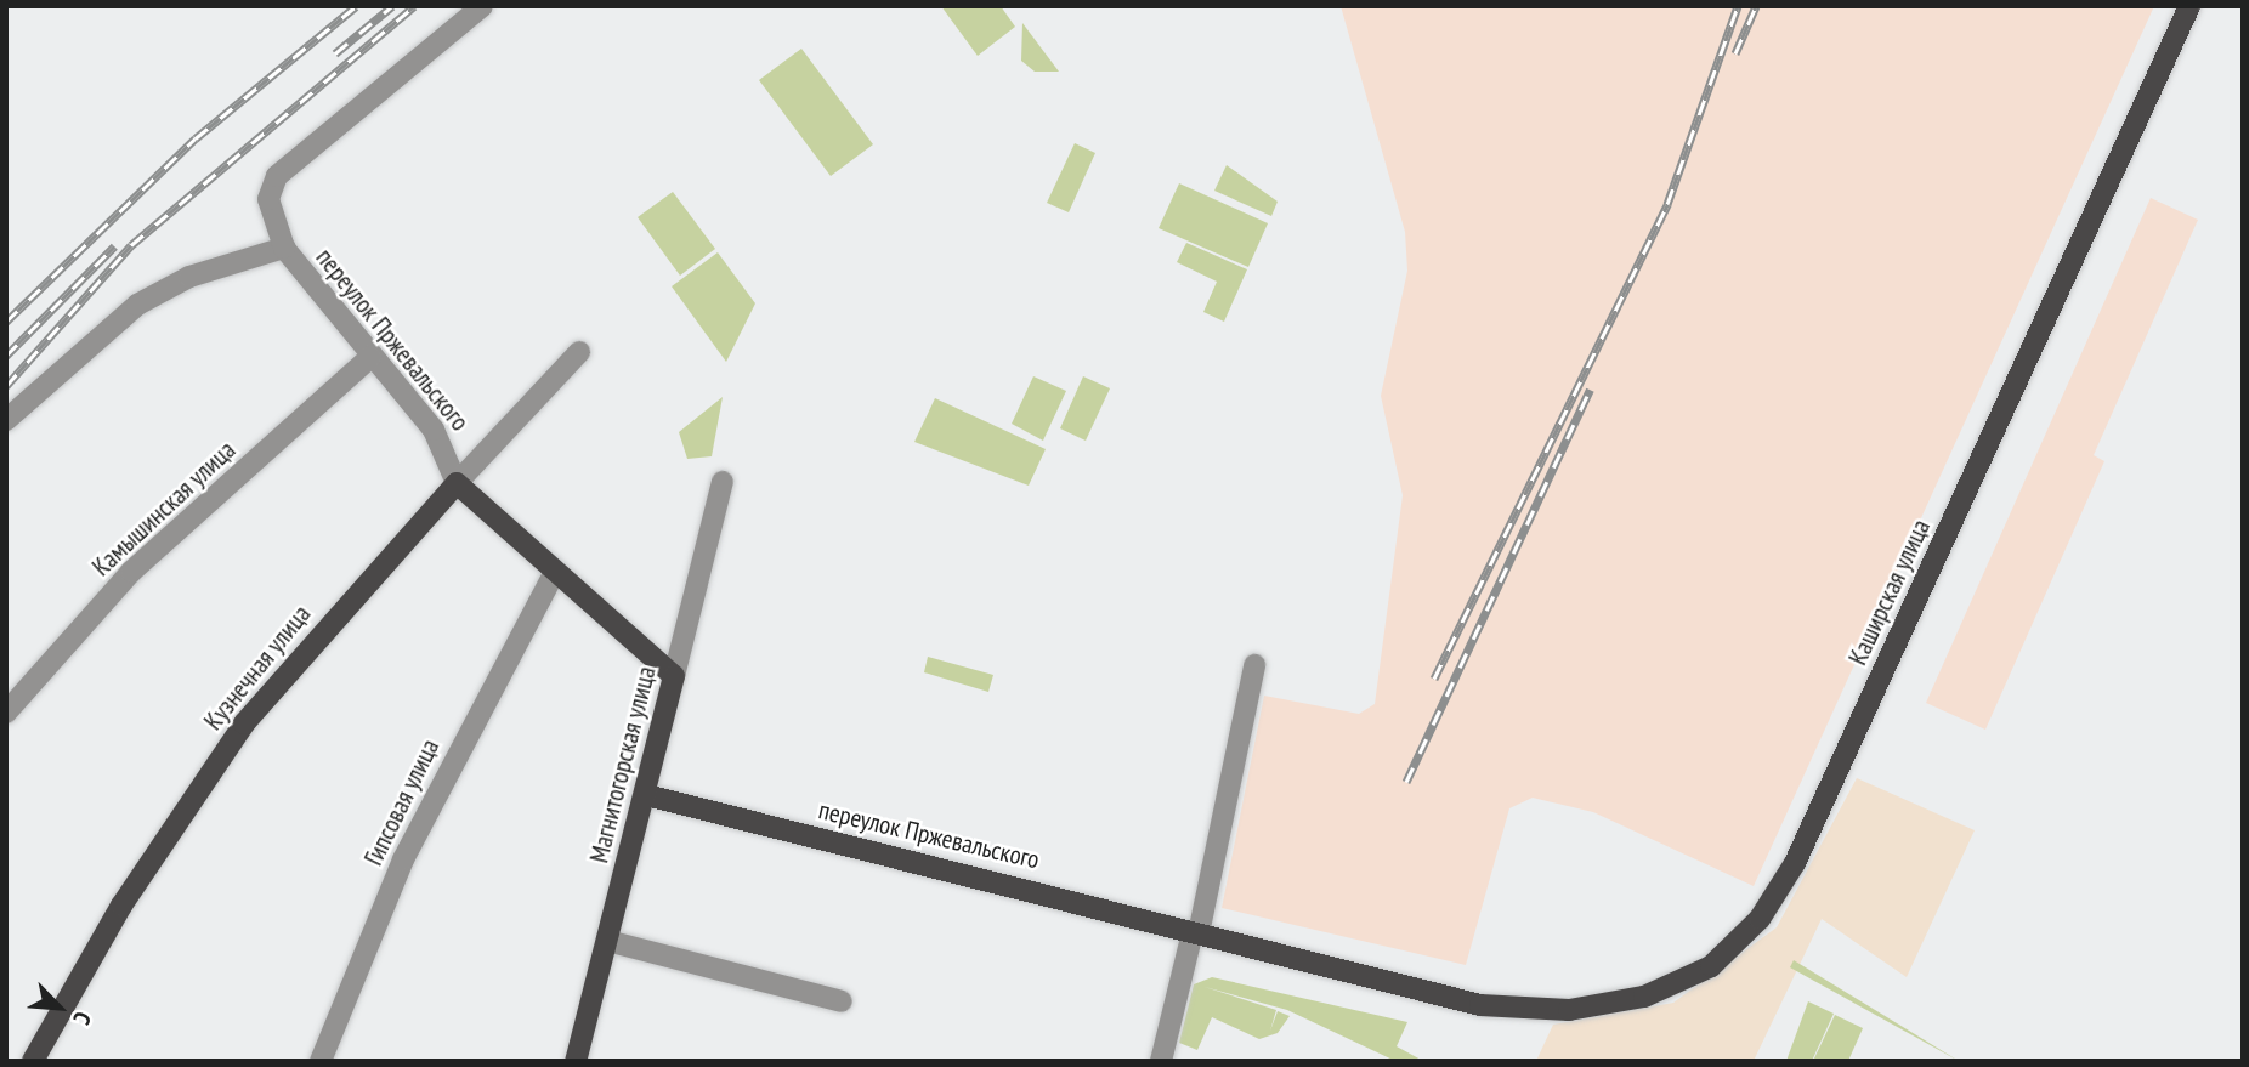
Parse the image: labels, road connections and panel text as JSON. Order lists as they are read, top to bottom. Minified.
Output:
{"streets":{"main road":["переулок Пржевальского","Каширская улица","Кузнечная улица","Магнитогорская улица"],"street":["Камышинская улица","Гипсовая улица"]},"crossings":[["переулок Пржевальского","Камышинская улица"],["переулок Пржевальского","Каширская улица"],["переулок Пржевальского","Кузнечная улица"],["переулок Пржевальского","Магнитогорская улица"],["переулок Пржевальского","Гипсовая улица"]],"north":"bottom right"}
